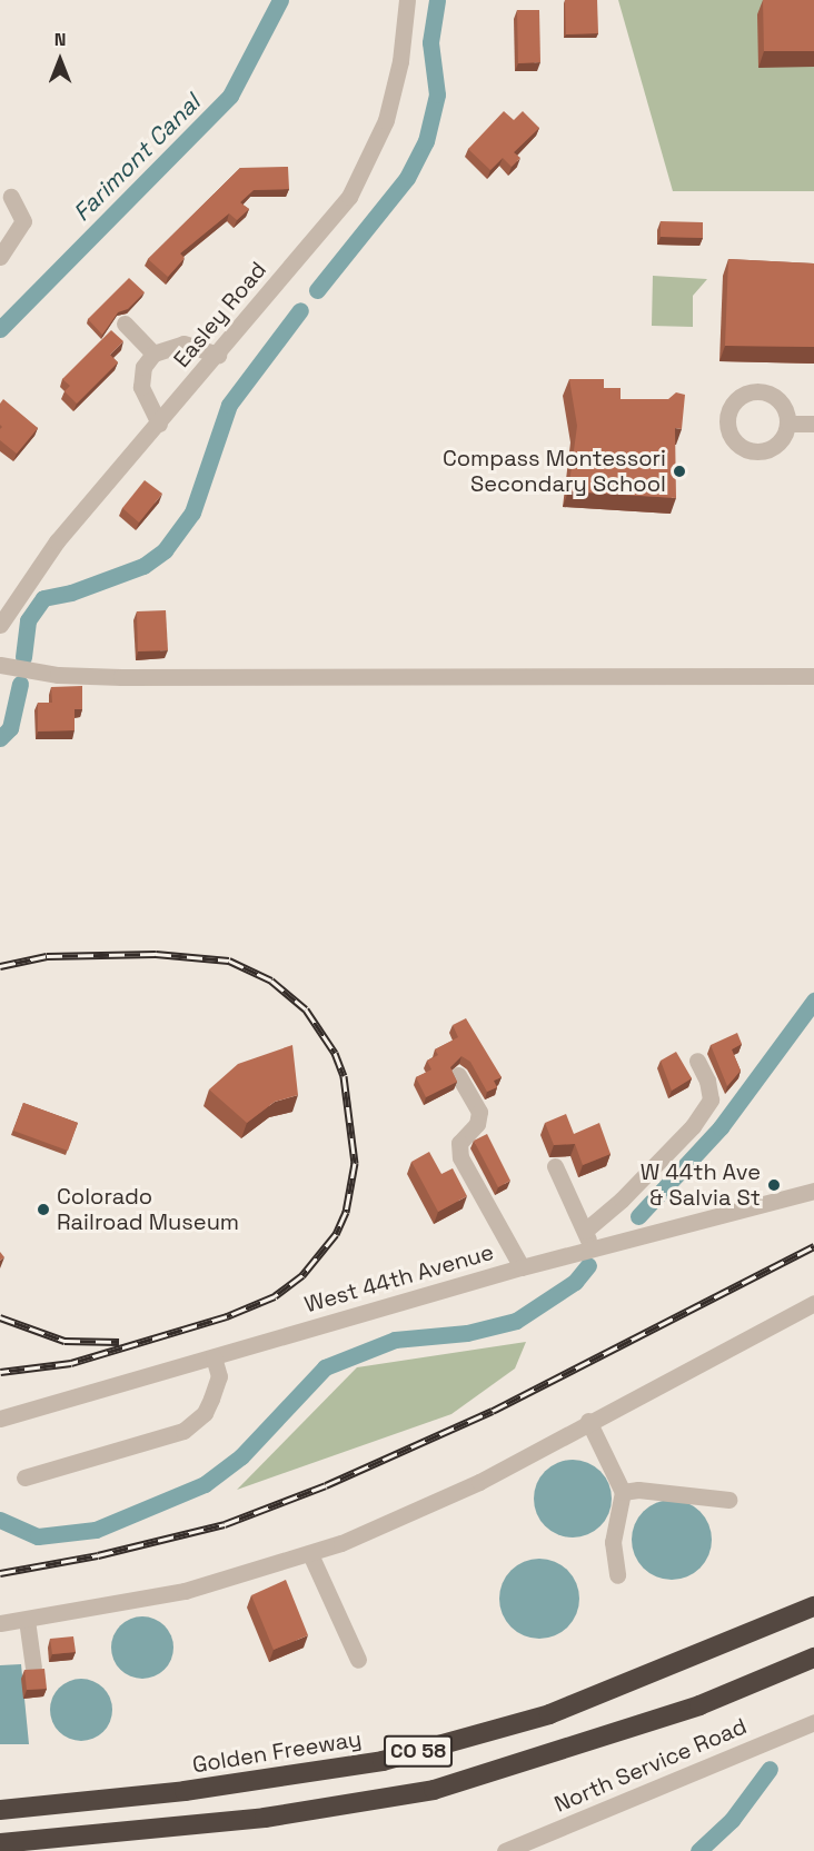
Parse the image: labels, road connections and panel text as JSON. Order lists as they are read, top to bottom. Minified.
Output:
{"streets":{"highway":["CO 58","Golden Freeway"],"street":["Easley Road","West 44th Avenue","North Service Road"]},"water":["Farimont Canal"],"places":["Compass Montessori Secondary School","W 44th Ave & Salvia St","Colorado Railroad Museum"],"north":"top"}
